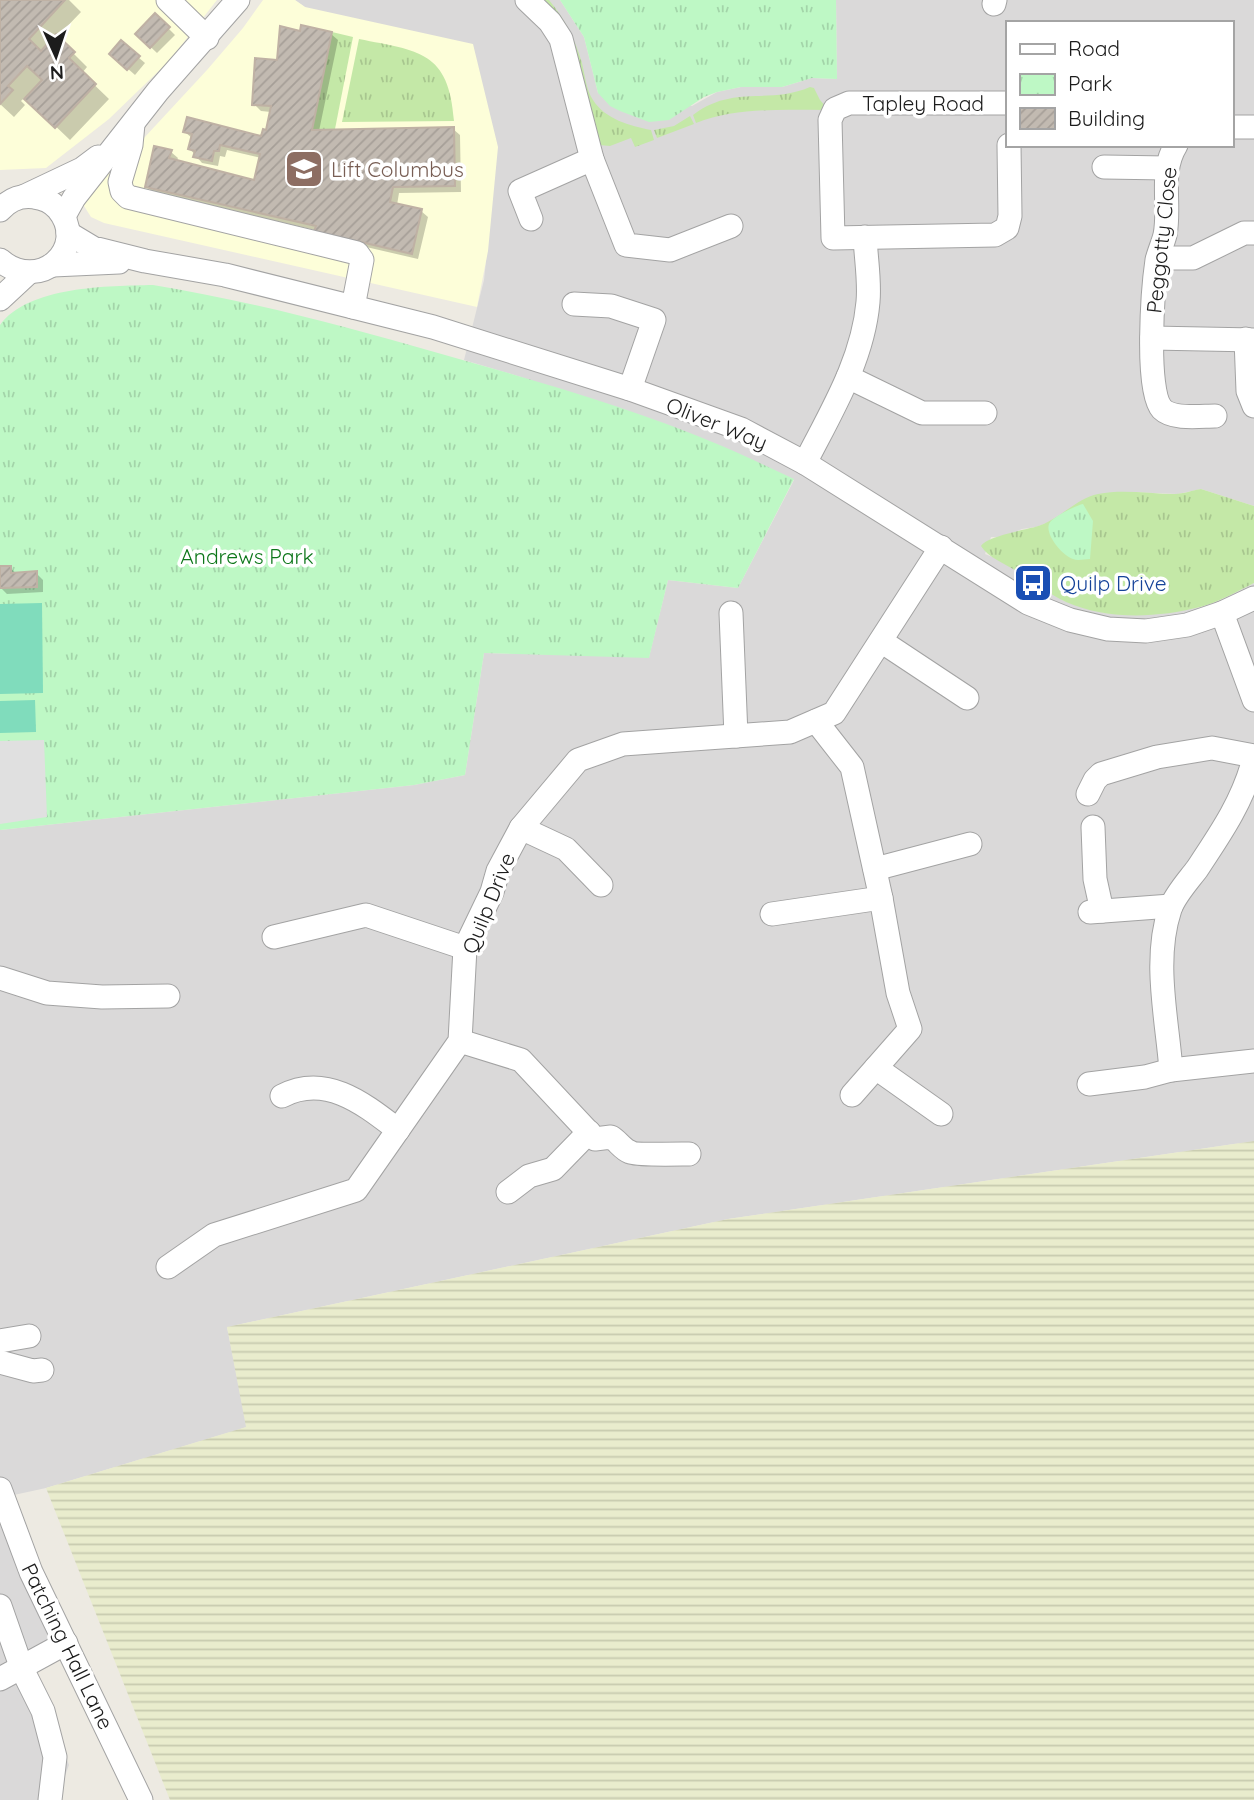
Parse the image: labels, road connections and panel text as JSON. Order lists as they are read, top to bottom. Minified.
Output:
{"streets":{"street":["Tapley Road","Peggotty Close","Oliver Way","Quilp Drive","Patching Hall Lane"]},"crossings":[["Oliver Way","Quilp Drive"]],"parks":["Andrews Park"],"places":{"school or university":["Lift Columbus"],"bus stop":["Quilp Drive"]},"legend":["Road","Park","Building"],"north":"bottom"}
